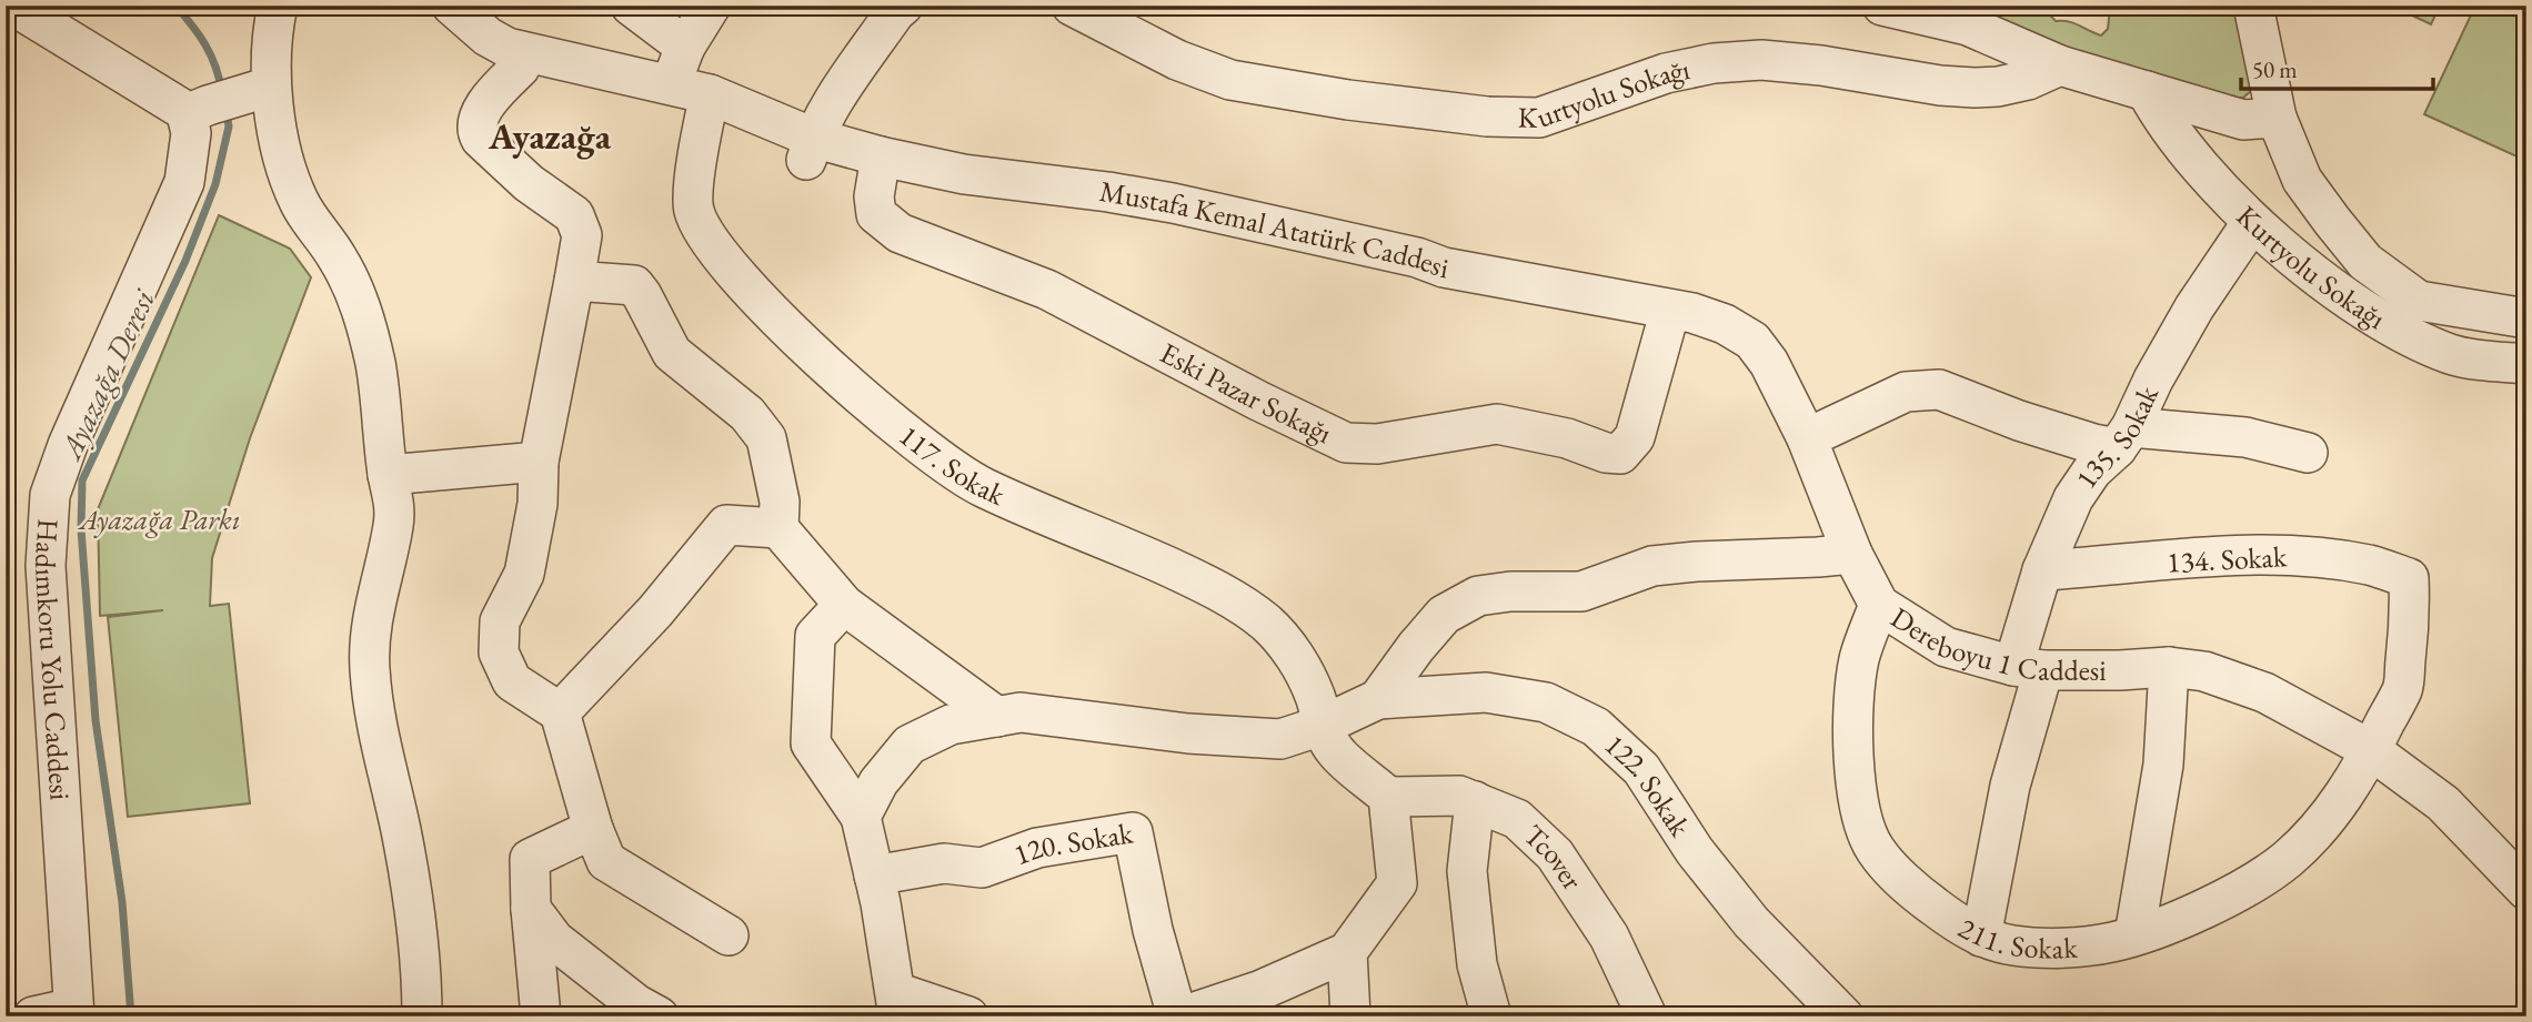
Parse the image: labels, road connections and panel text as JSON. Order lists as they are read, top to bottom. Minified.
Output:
{"streets":{"street":["Kurtyolu Sokağı","Mustafa Kemal Atatürk Caddesi","Eski Pazar Sokağı","135. Sokak","117. Sokak","134. Sokak","Dereboyu 1 Caddesi","Hadımkoru Yolu Caddesi","122. Sokak","120. Sokak","Tcover","211. Sokak"]},"crossings":[["Kurtyolu Sokağı","135. Sokak"],["Mustafa Kemal Atatürk Caddesi","Eski Pazar Sokağı"],["Mustafa Kemal Atatürk Caddesi","117. Sokak"],["Mustafa Kemal Atatürk Caddesi","Dereboyu 1 Caddesi"],["Eski Pazar Sokağı","Dereboyu 1 Caddesi"],["135. Sokak","134. Sokak"],["135. Sokak","Dereboyu 1 Caddesi"],["135. Sokak","211. Sokak"],["117. Sokak","Tcover"],["134. Sokak","211. Sokak"],["Dereboyu 1 Caddesi","211. Sokak"]],"districts":["Ayazağa"],"water":["Ayazağa Deresi"],"parks":["Ayazağa Parkı"],"scale_bar":"50 m"}
